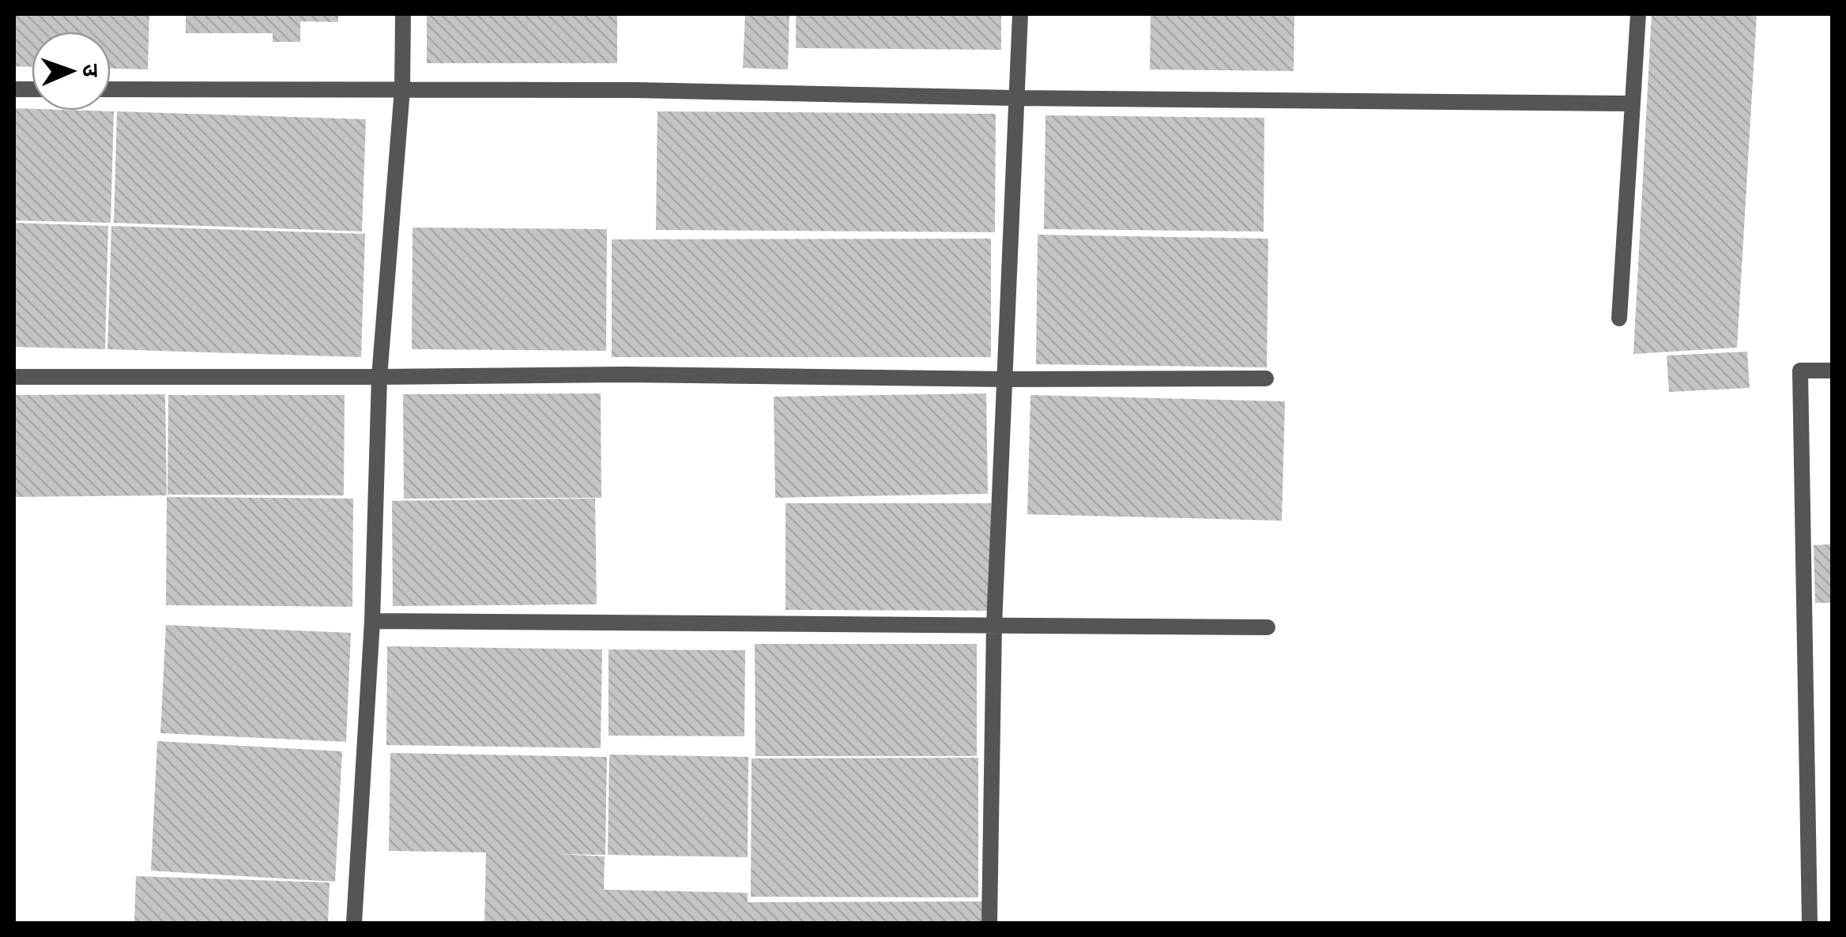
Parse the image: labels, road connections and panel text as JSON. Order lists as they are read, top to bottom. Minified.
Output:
{"north":"right"}
